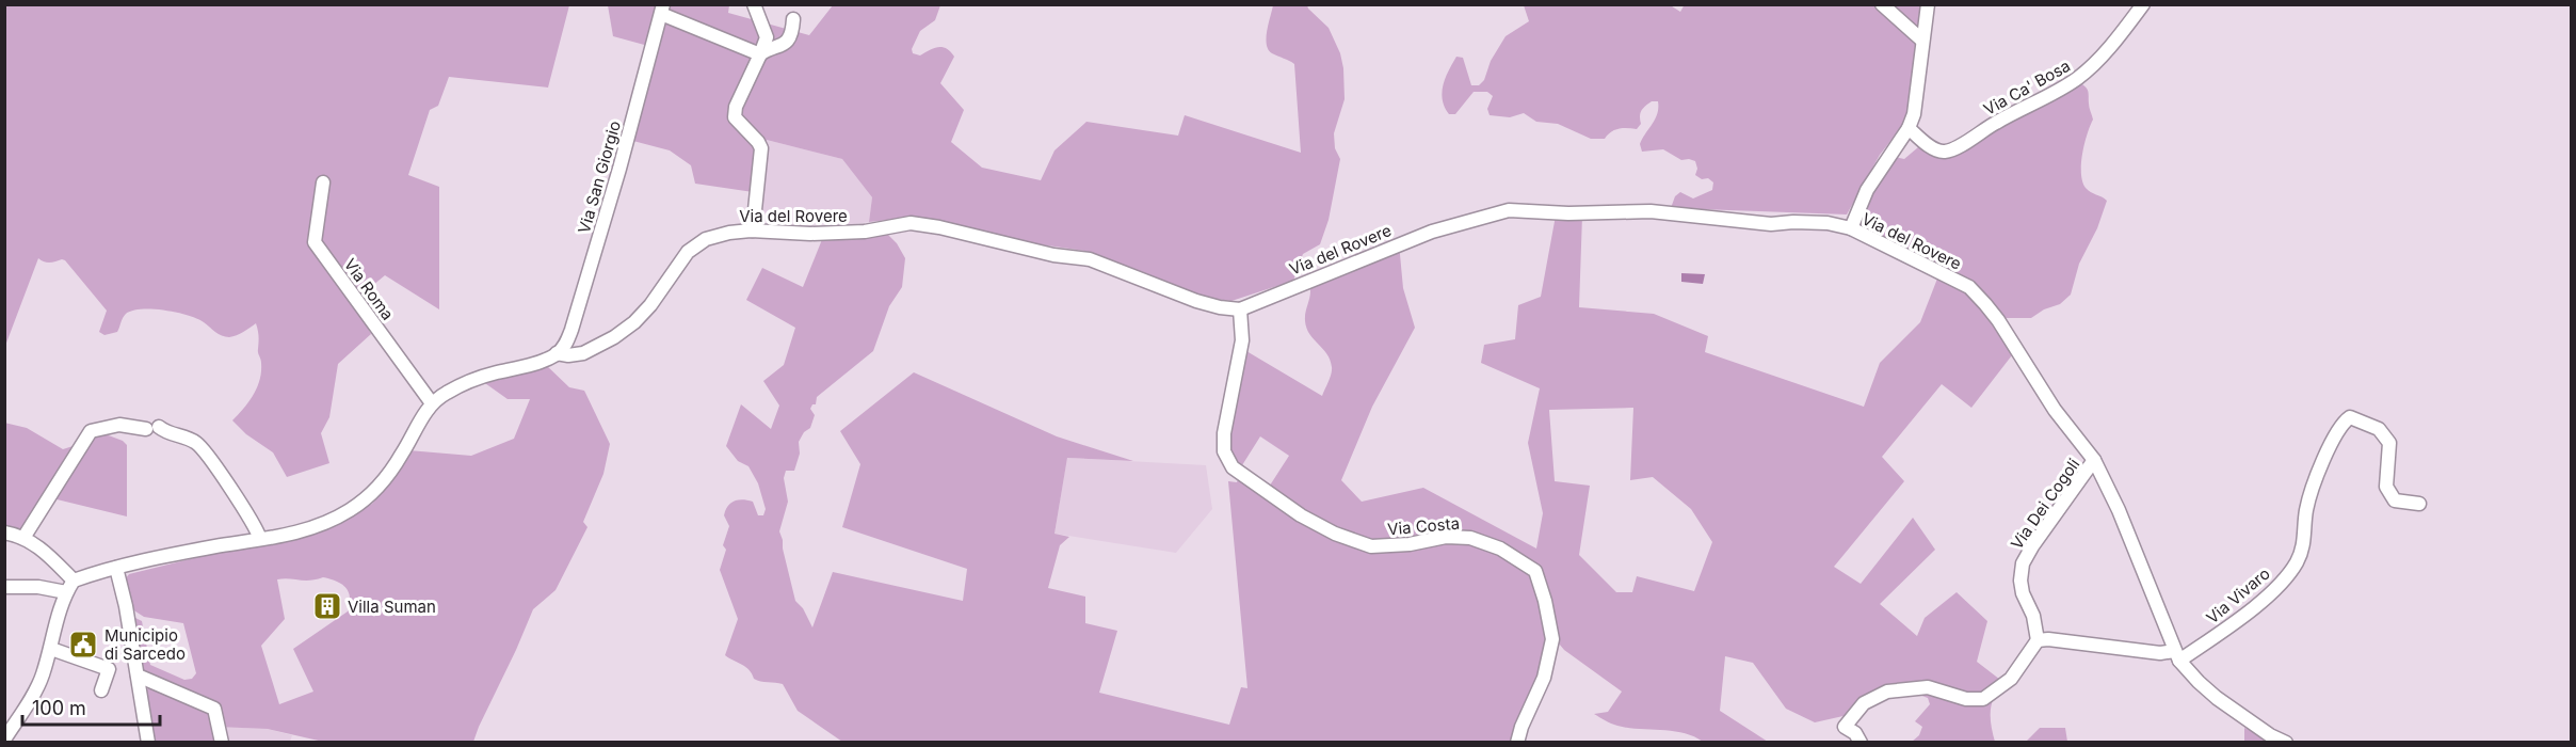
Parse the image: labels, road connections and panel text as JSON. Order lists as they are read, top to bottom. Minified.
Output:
{"streets":{"street":["Via Ca' Bosa","Via San Giorgio","Via del Rovere","Via Roma","Via Dei Cogoli","Via Costa","Via Vivaro"]},"crossings":[["Via San Giorgio","Via del Rovere"],["Via del Rovere","Via Dei Cogoli"],["Via del Rovere","Via Costa"]],"places":{"building":["Villa Suman"],"public building":["Municipio di Sarcedo"]},"scale_bar":"100 m"}
